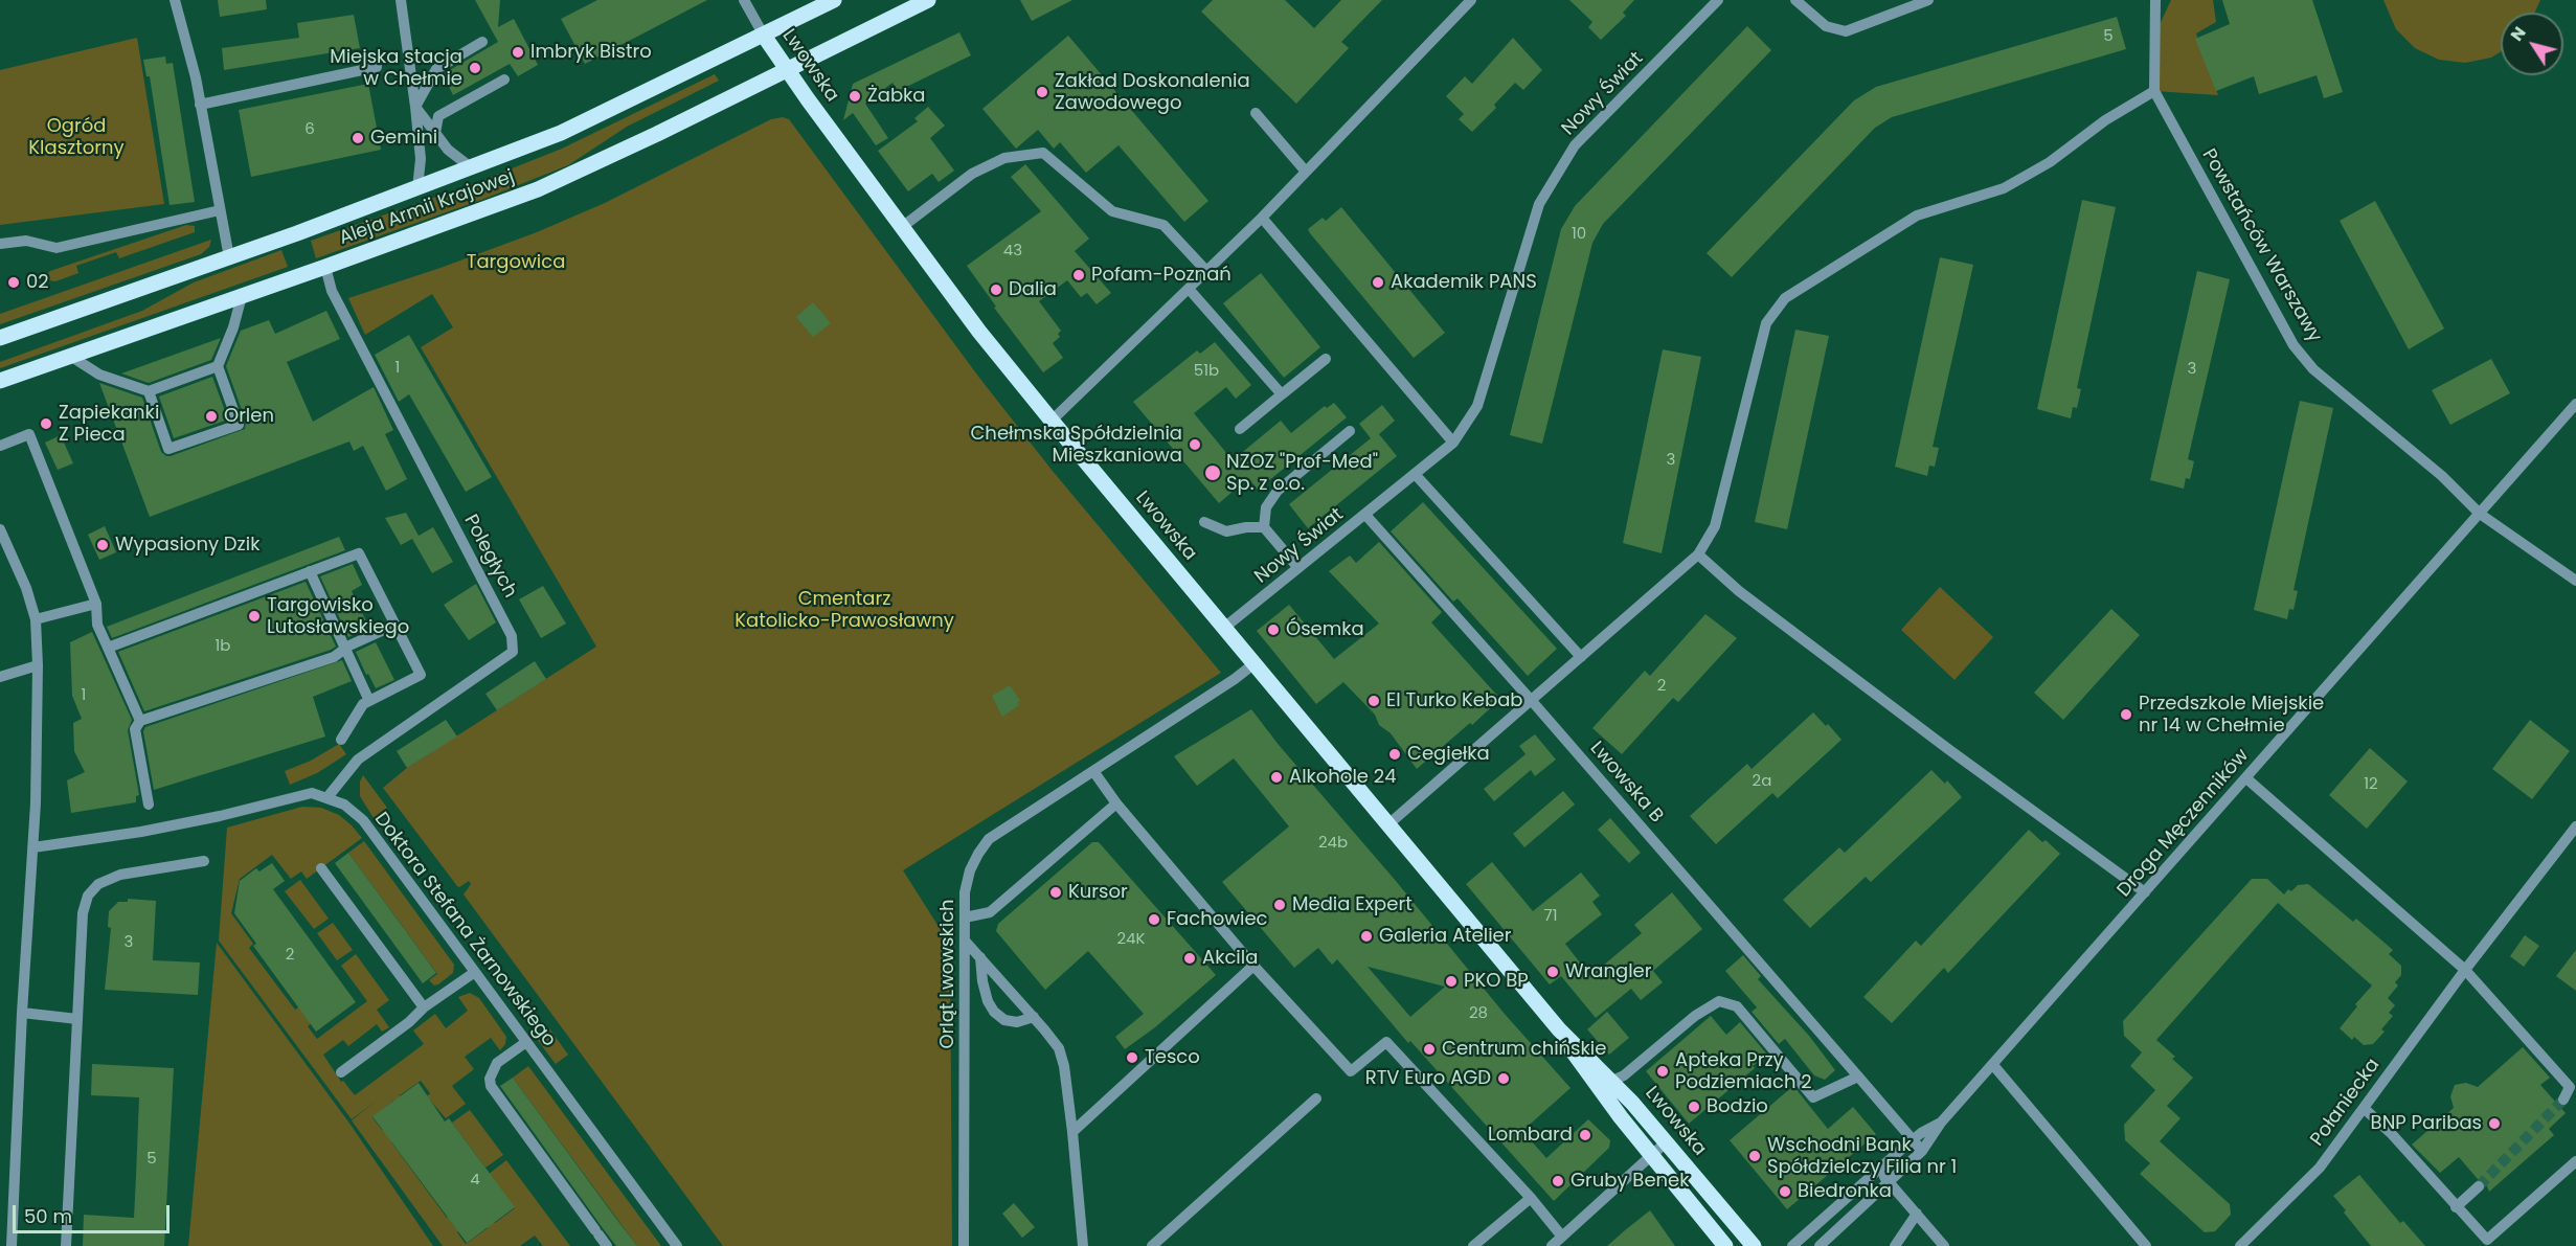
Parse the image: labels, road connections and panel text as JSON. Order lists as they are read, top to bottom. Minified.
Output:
{"streets":{"main road":["Lwowska","Aleja Armii Krajowej"],"street":["Nowy Świat","Powstańców Warszawy","Poległych","Lwowska B","Droga Męczenników","Doktora Stefana Żarnowskiego","Orląt Lwowskich","Połaniecka"]},"crossings":[["Lwowska","Nowy Świat"],["Lwowska","Aleja Armii Krajowej"],["Lwowska","Orląt Lwowskich"],["Nowy Świat","Lwowska B"],["Aleja Armii Krajowej","Poległych"],["Powstańców Warszawy","Droga Męczenników"],["Poległych","Doktora Stefana Żarnowskiego"],["Lwowska B","Droga Męczenników"]],"parks":["Ogród Klasztorny","Targowica","Cmentarz Katolicko-Prawosławny"],"places":["Imbryk Bistro","Miejska stacja w Chełmie","Zakład Doskonalenia Zawodowego","Żabka","Gemini","Pofam-Poznań","02","Akademik PANS","Dalia","Orlen","Zapiekanki Z Pieca","Chełmska Spółdzielnia Mieszkaniowa","NZOZ \"Prof-Med\" Sp. z o.o.","Wypasiony Dzik","Targowisko Lutosławskiego","Ósemka","El Turko Kebab","Przedszkole Miejskie nr 14 w Chełmie","Cegiełka","Alkohole 24","Kursor","Media Expert","Fachowiec","Galeria Atelier","Akcila","Wrangler","PKO BP","Centrum chińskie","Tesco","Apteka Przy Podziemiach 2","RTV Euro AGD","Bodzio","BNP Paribas","Lombard","Wschodni Bank Spółdzielczy Filia nr 1","Gruby Benek","Biedronka"],"house_numbers":["5","6","10","43","1","3","51b","3","1b","2","1","2a","12","24b","71","24K","3","2","28","5","4"],"scale_bar":"50 m","north":"top left"}
